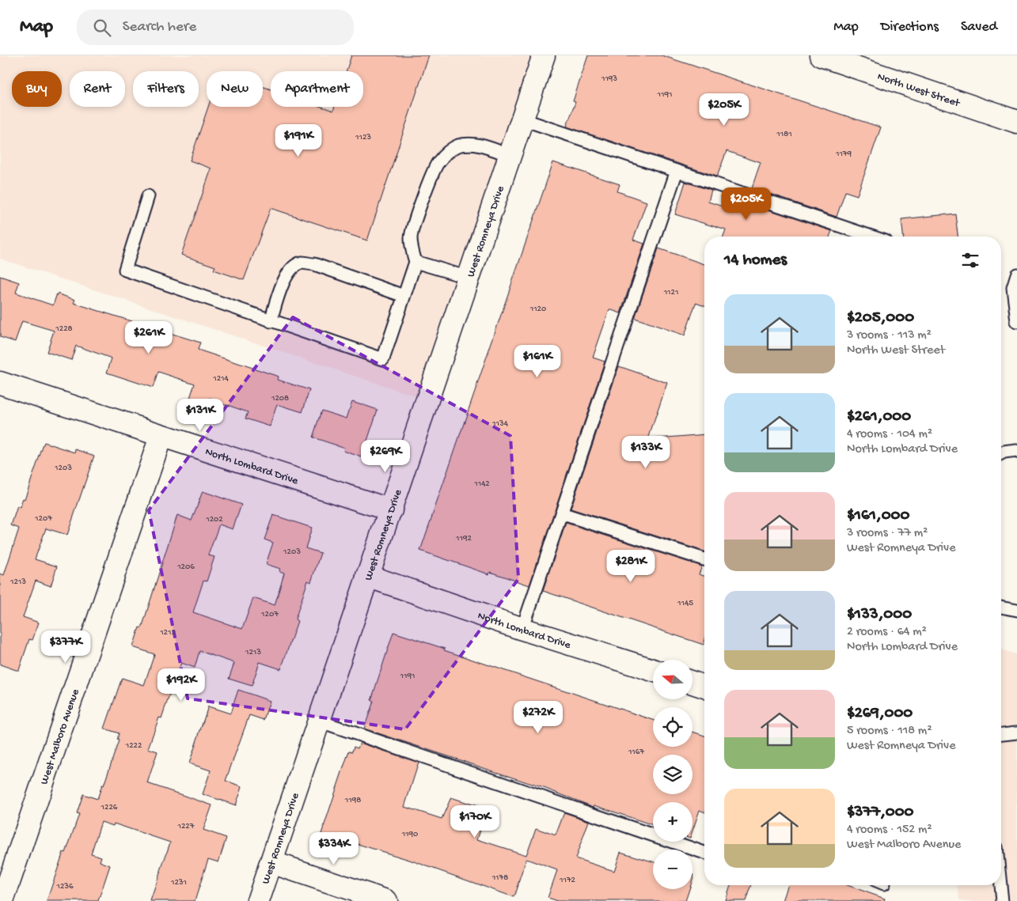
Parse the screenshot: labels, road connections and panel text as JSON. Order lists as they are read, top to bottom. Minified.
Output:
{"streets":{"street":["North West Street","West Romneya Drive","North Lombard Drive","West Malboro Avenue"]},"crossings":[["West Romneya Drive","North Lombard Drive"],["North Lombard Drive","West Malboro Avenue"]],"house_numbers":["1193","1191","1181","1123","1179","1121","1120","1228","1214","1208","1134","1203","1142","1207","1202","1192","1203","1206","1213","1145","1207","1212","1213","1191","1222","1167","1198","1226","1227","1190","1178","1172","1231","1236"],"north":"left","page":{"header":"Map","search":"Search here","nav":["Map","Directions","Saved"],"chip":["Buy","Rent","Filters","New","Apartment"],"price":["$205K","$191K","$205K","$261K","$161K","$131K","$133K","$269K","$281K","$377K","$192K","$272K","$170K","$334K"],"heading":"14 homes","list":[{"name":"$205,000","note":"3 rooms · 113 m² · North West Street"},{"name":"$261,000","note":"4 rooms · 104 m² · North Lombard Drive"},{"name":"$161,000","note":"3 rooms · 77 m² · West Romneya Drive"},{"name":"$133,000","note":"2 rooms · 64 m² · North Lombard Drive"},{"name":"$269,000","note":"5 rooms · 118 m² · West Romneya Drive"},{"name":"$377,000","note":"4 rooms · 152 m² · West Malboro Avenue"}],"map_buttons":["+","−"]}}
